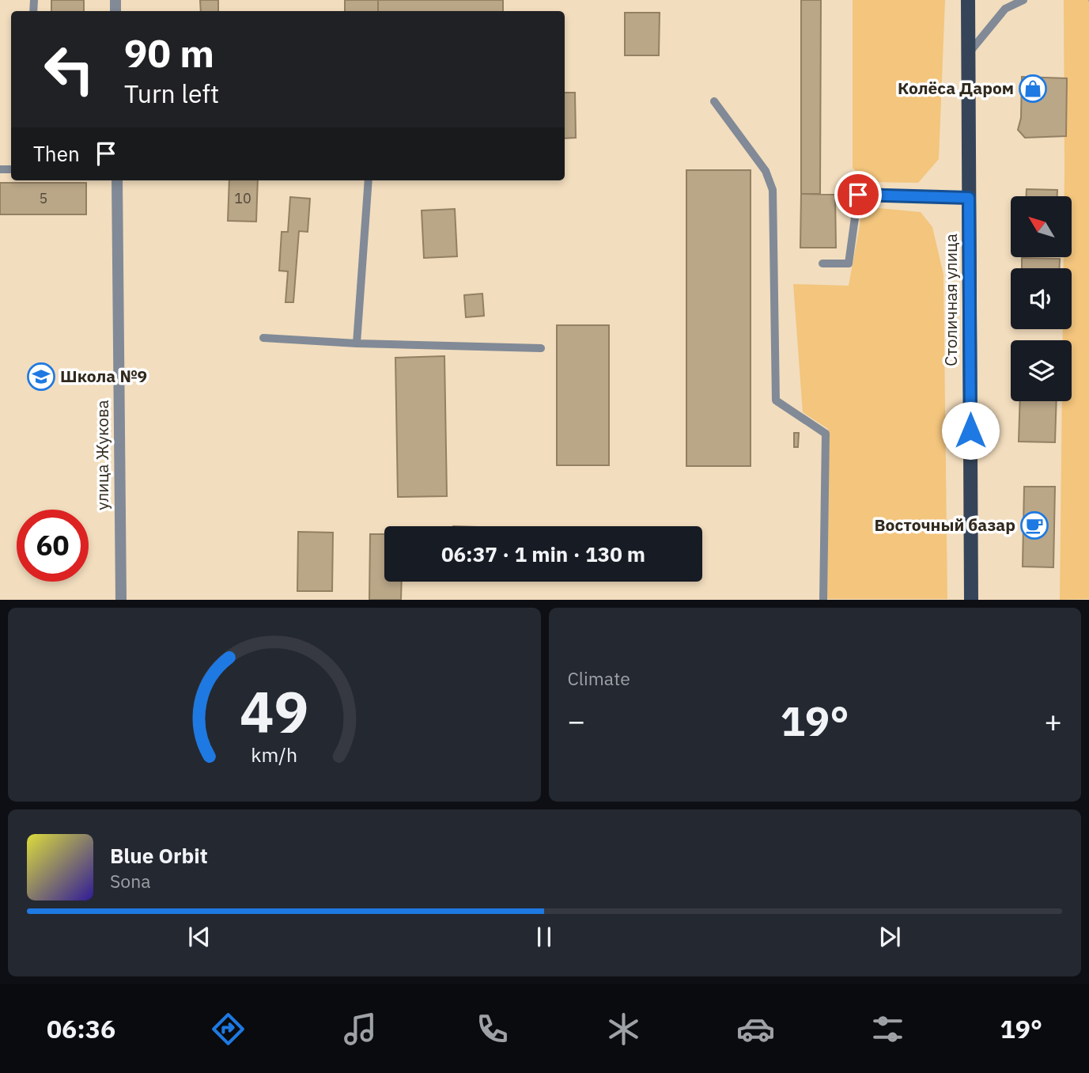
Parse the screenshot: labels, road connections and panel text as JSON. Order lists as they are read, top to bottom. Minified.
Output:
{"streets":{"main road":["Столичная улица"],"street":["улица Жукова"]},"places":{"shop":["Колёса Даром"],"school or university":["Школа №9"],"cafe":["Восточный базар"]},"house_numbers":["5","10"],"north":"top left","page":{"turn":["90 m","Turn left"],"then":"Then","limit":"60","trip":"06:37 · 1 min · 130 m","tile":"Climate","heat":["−","19°","+"],"song":["Blue Orbit","Sona"],"tabs":["06:36","19°"],"gauge":["49","km/h"]}}
